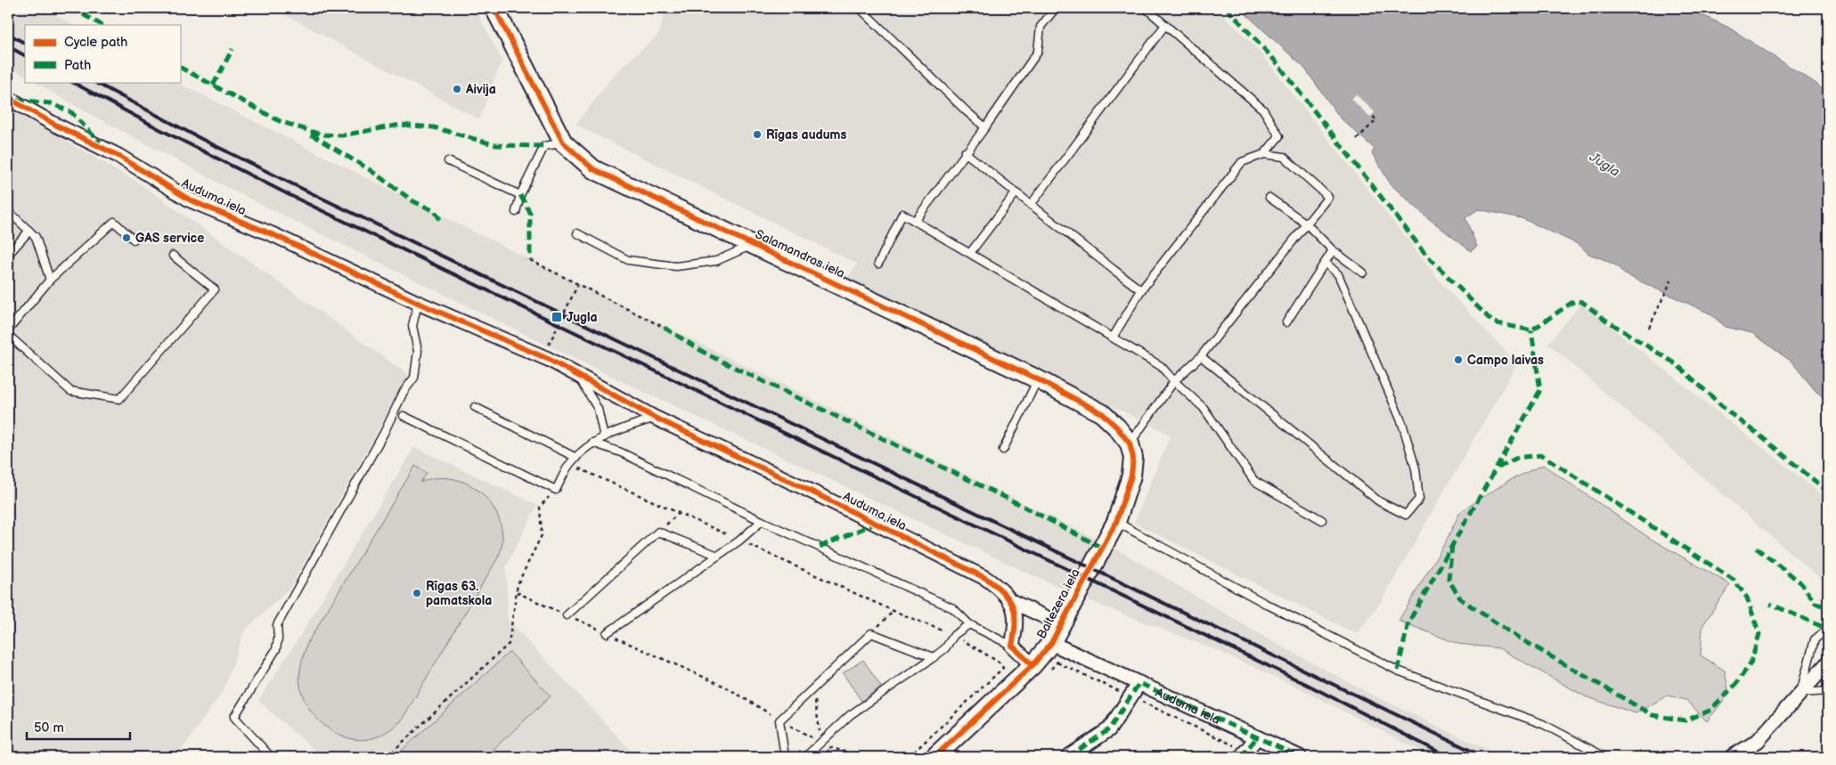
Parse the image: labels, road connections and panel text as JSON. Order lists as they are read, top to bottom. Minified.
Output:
{"streets":{"street":["Auduma iela","Salamandras iela","Baltezera iela"]},"crossings":[["Auduma iela","Baltezera iela"],["Salamandras iela","Baltezera iela"]],"water":["Jugla"],"places":{"other":["Aivija","Rīgas audums","GAS service","Campo laivas","Rīgas 63. pamatskola"],"transit":["Jugla"]},"legend":["Cycle path","Path"],"scale_bar":"50 m"}
